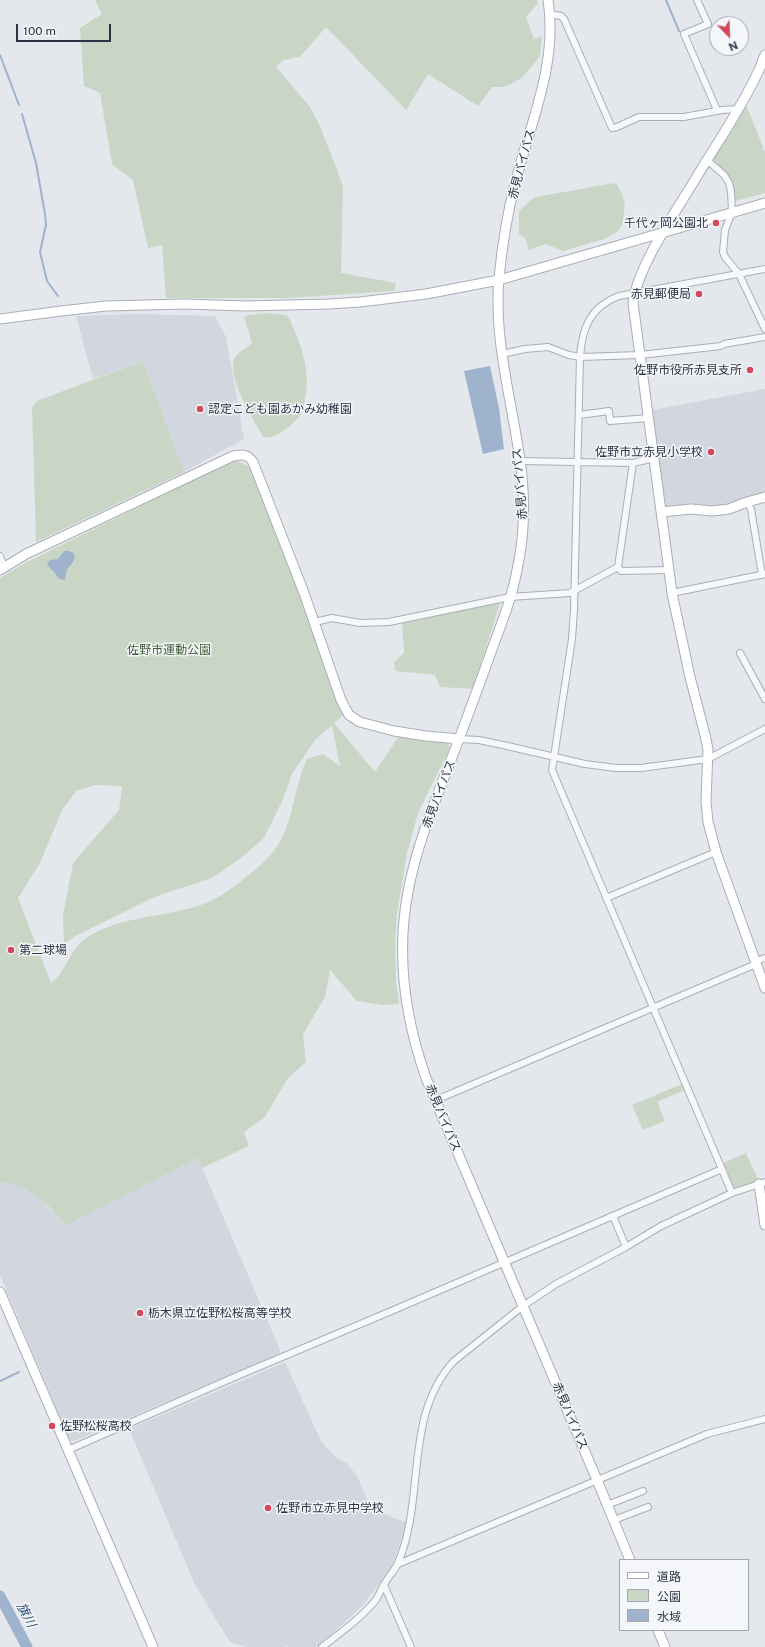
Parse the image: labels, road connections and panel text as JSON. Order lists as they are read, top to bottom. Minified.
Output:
{"streets":{"street":["赤見バイパス"]},"water":["旗川"],"parks":["佐野市運動公園"],"places":["千代ヶ岡公園北","赤見郵便局","佐野市役所赤見支所","認定こども園あかみ幼稚園","佐野市立赤見小学校","第二球場","栃木県立佐野松桜高等学校","佐野松桜高校","佐野市立赤見中学校"],"legend":["道路","公園","水域"],"scale_bar":"100 m","north":"bottom right"}
